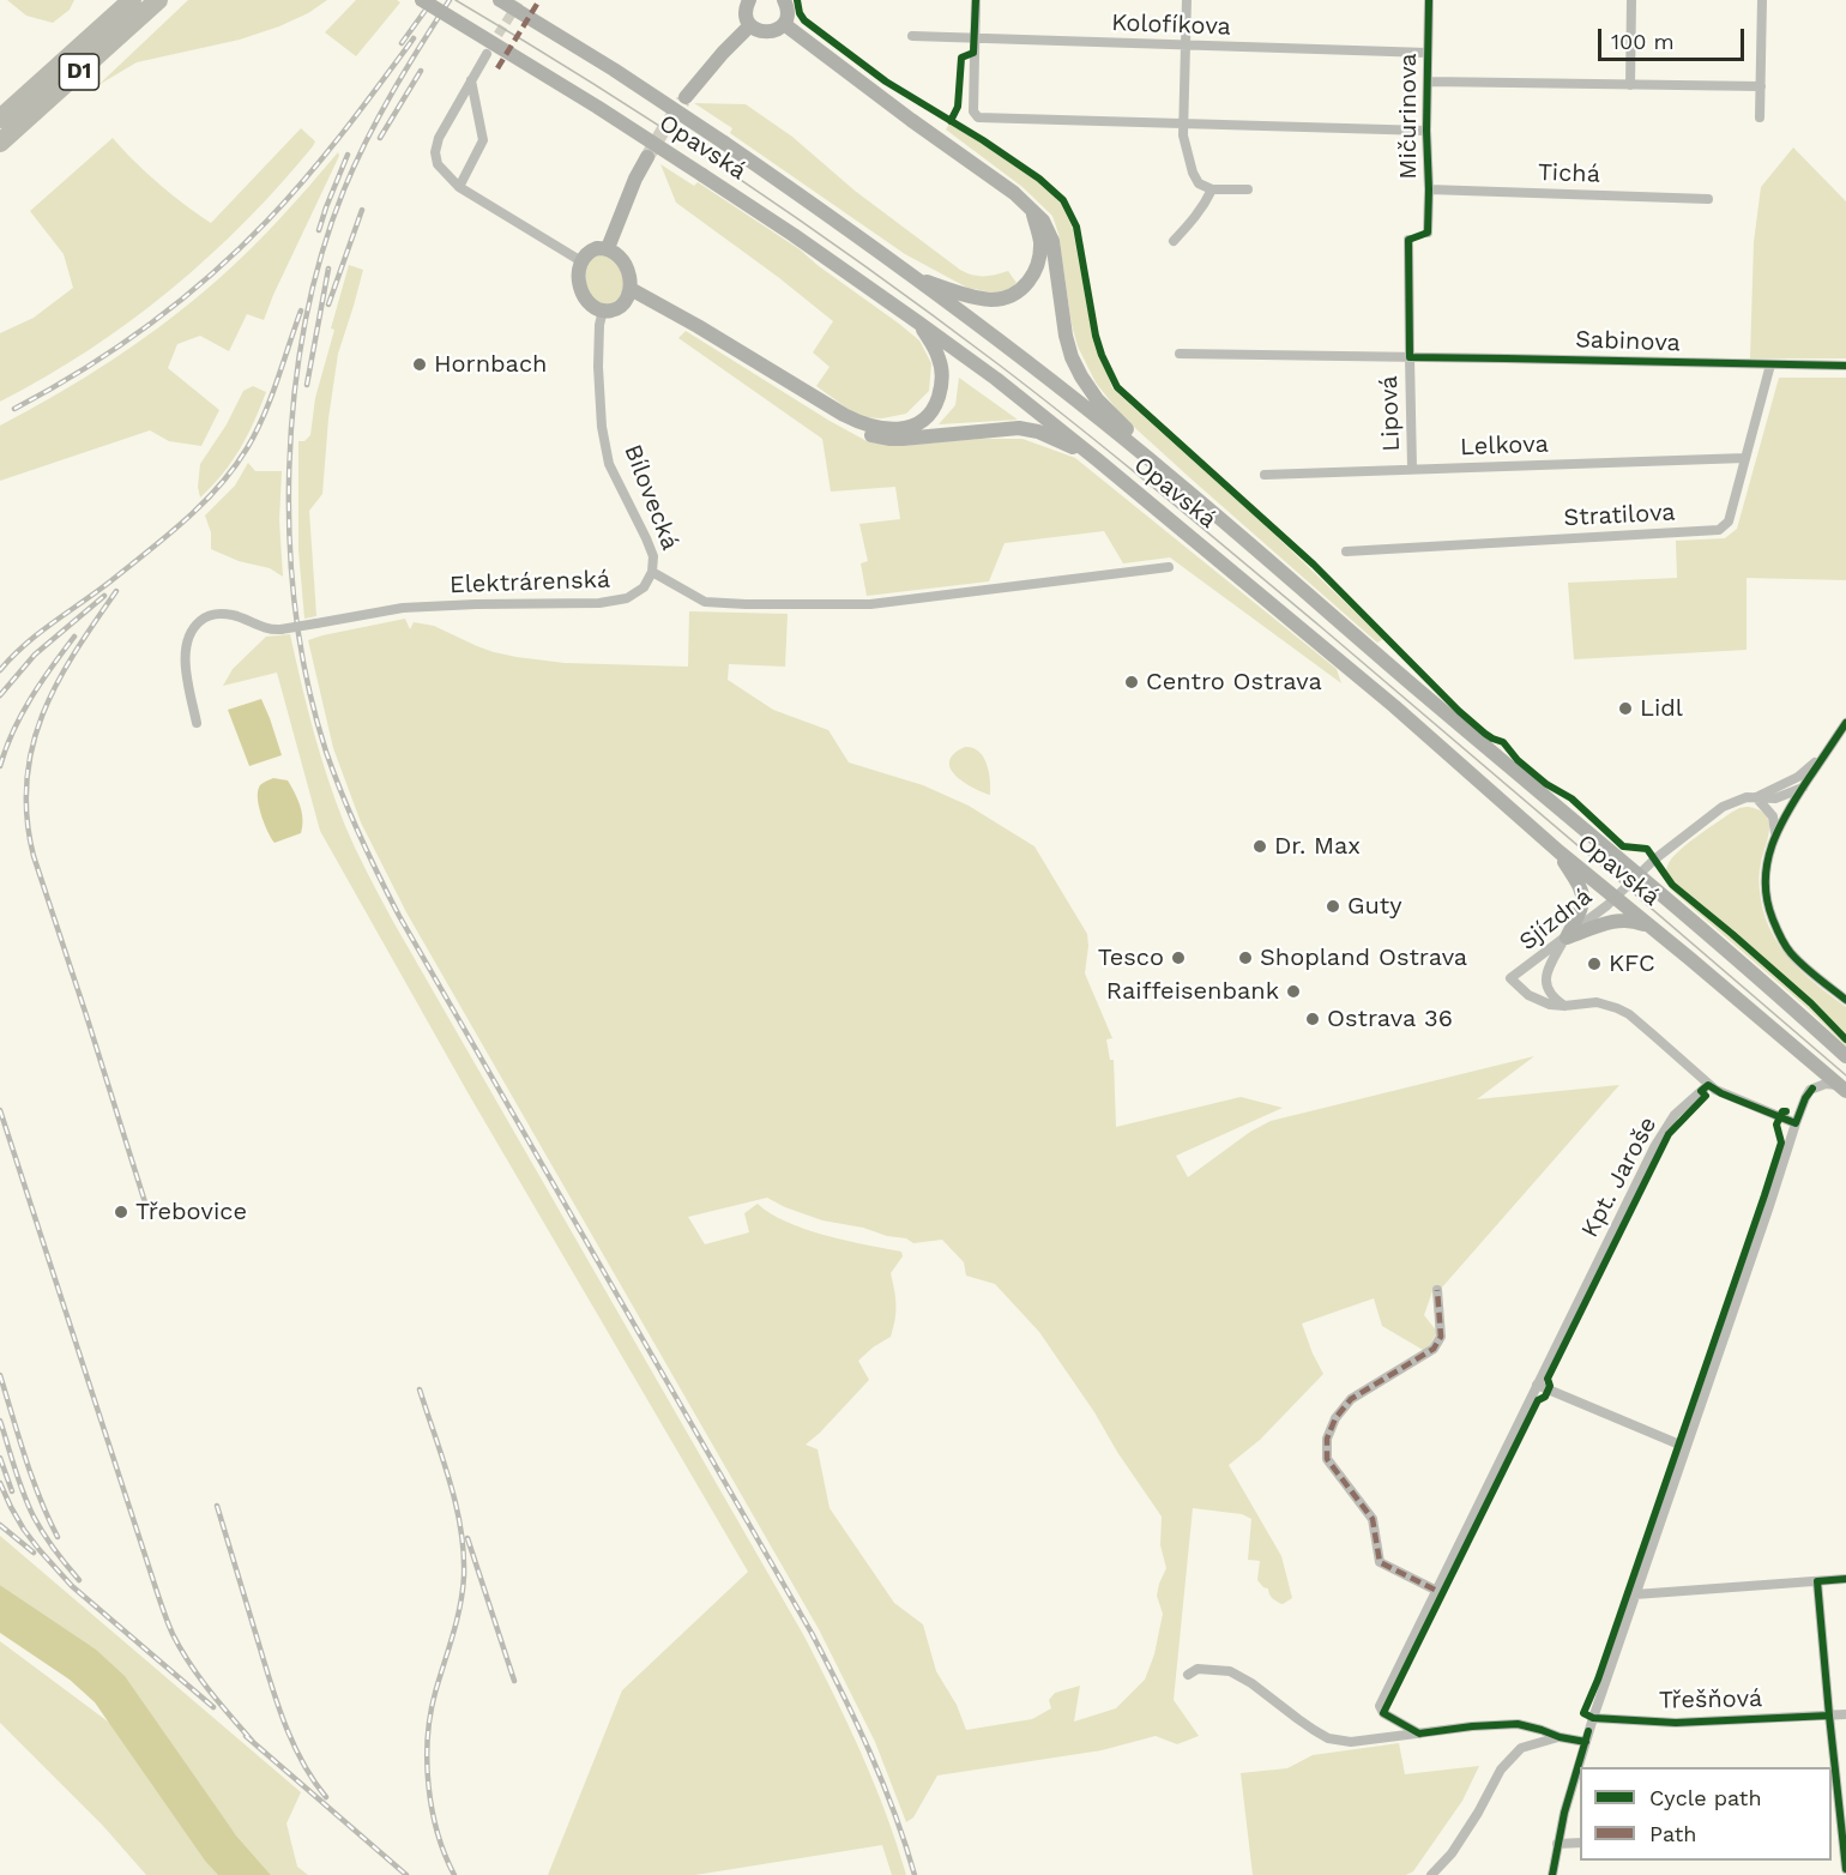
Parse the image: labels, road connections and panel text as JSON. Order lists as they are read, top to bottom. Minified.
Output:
{"streets":{"highway":["D1"],"main road":["Opavská"],"street":["Kolofíkova","Mičurinova","Tichá","Sabinova","Lipová","Lelkova","Bílovecká","Stratilova","Elektrárenská","Sjízdná","Kpt. Jaroše","Třešňová"]},"crossings":[["Kolofíkova","Mičurinova"],["Mičurinova","Tichá"],["Opavská","Sjízdná"],["Sabinova","Lipová"],["Sabinova","Stratilova"],["Lipová","Lelkova"],["Lelkova","Stratilova"],["Bílovecká","Elektrárenská"]],"places":["Hornbach","Centro Ostrava","Lidl","Dr. Max","Guty","Tesco","Shopland Ostrava","KFC","Raiffeisenbank","Ostrava 36","Třebovice"],"legend":["Cycle path","Path"],"scale_bar":"100 m"}
